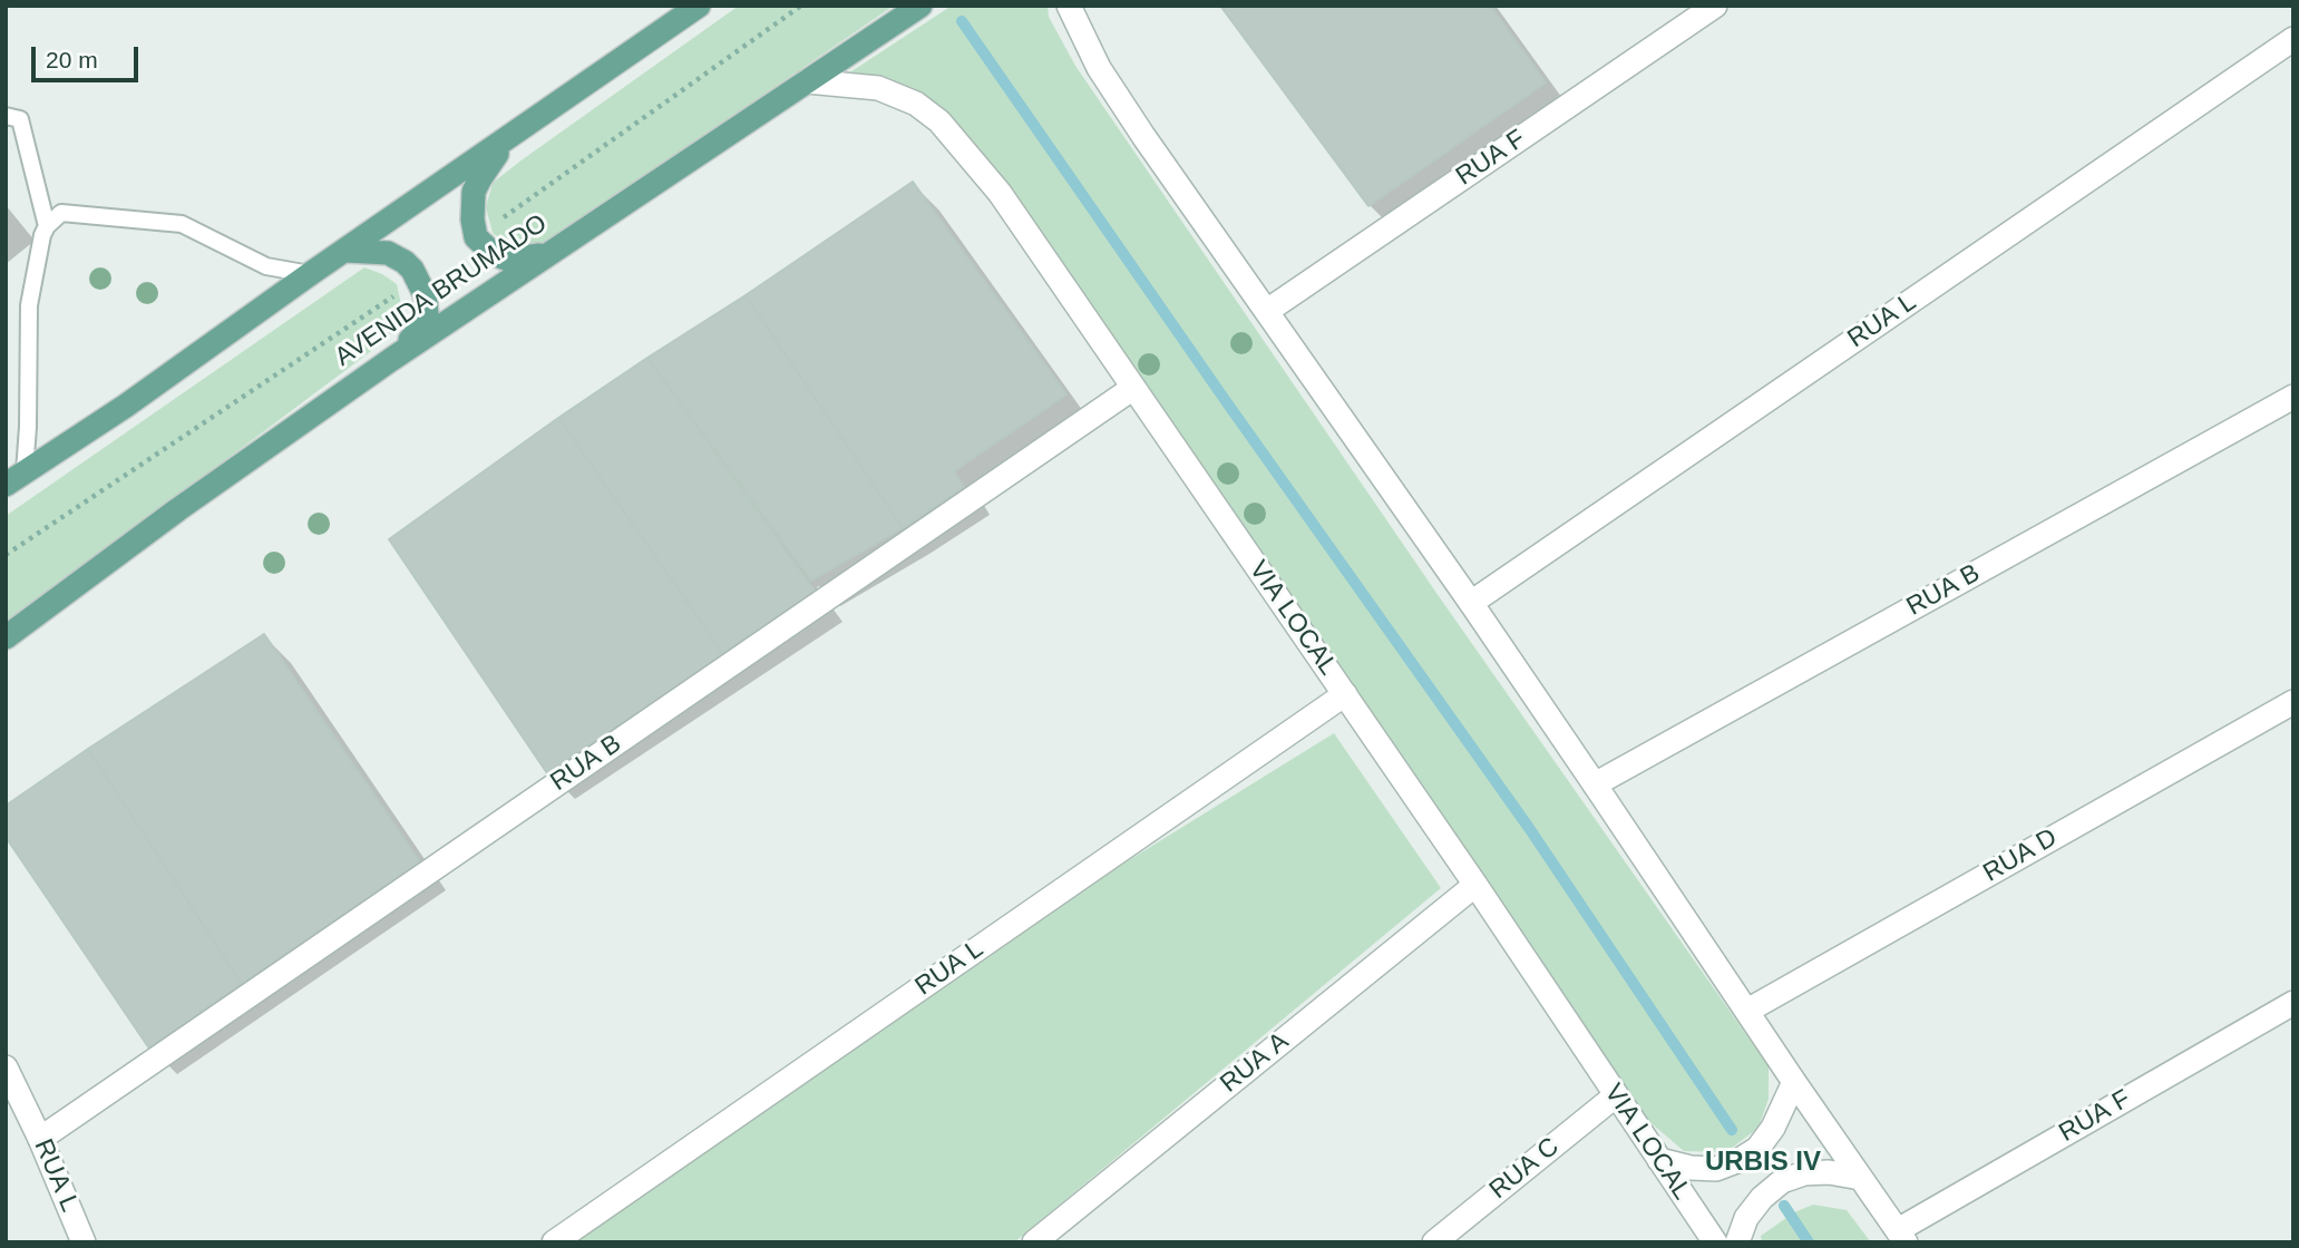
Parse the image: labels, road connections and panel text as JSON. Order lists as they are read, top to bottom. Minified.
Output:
{"streets":{"main road":["AVENIDA BRUMADO"],"street":["RUA F","RUA L","RUA B","VIA LOCAL","RUA D","RUA A","RUA C"]},"crossings":[["AVENIDA BRUMADO","VIA LOCAL"],["RUA L","RUA B"],["RUA L","VIA LOCAL"],["RUA B","VIA LOCAL"],["VIA LOCAL","RUA A"],["VIA LOCAL","RUA C"]],"districts":["URBIS IV"],"scale_bar":"20 m"}
